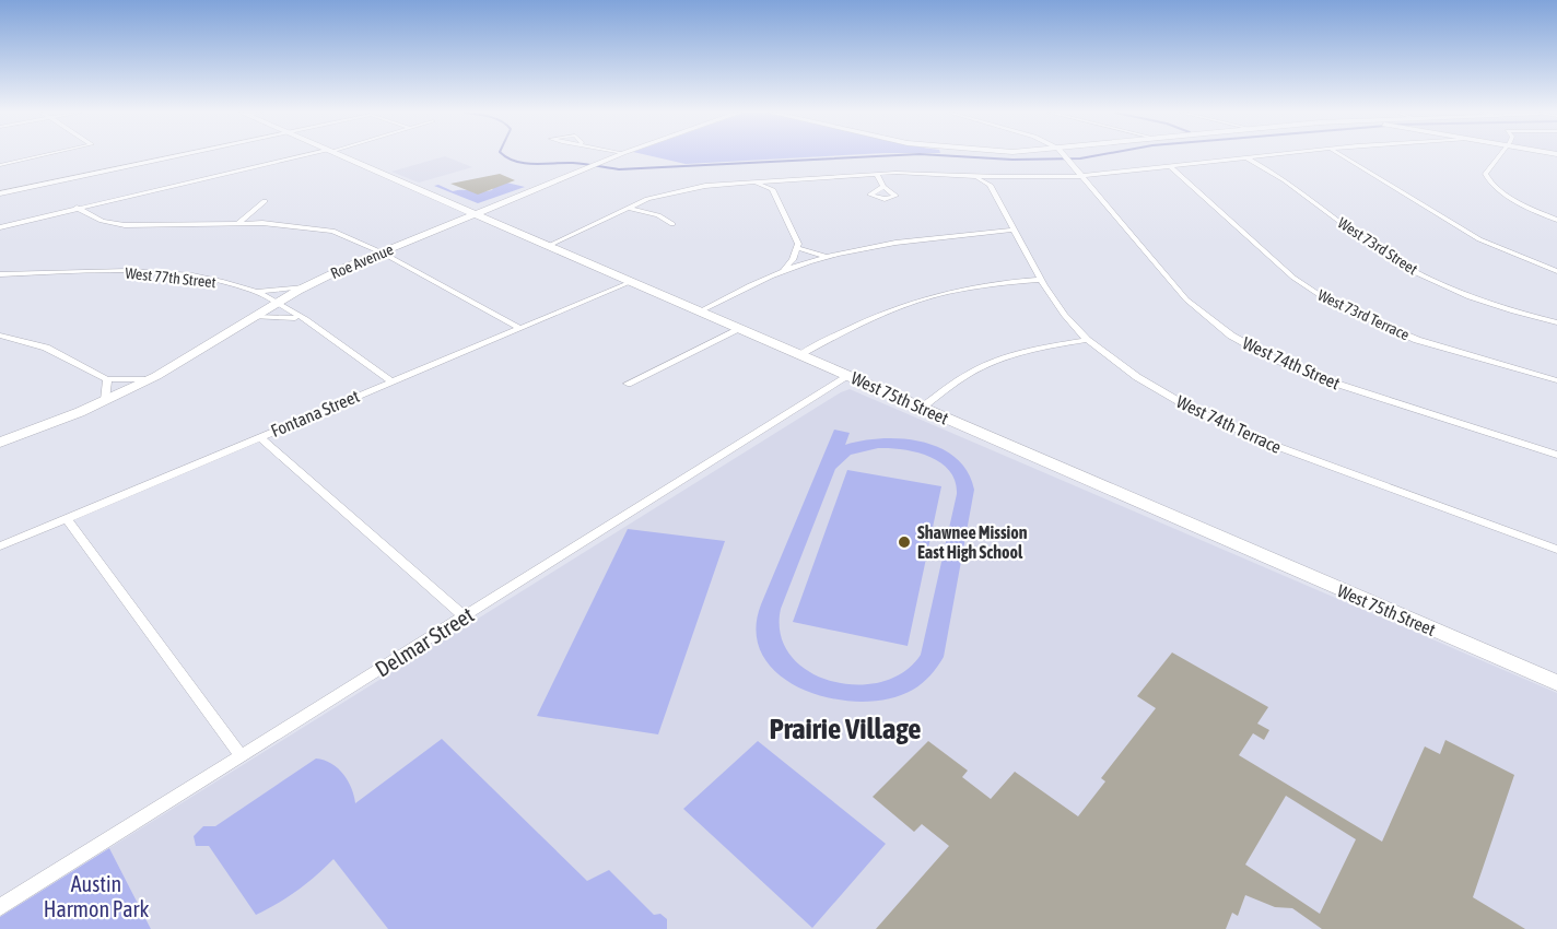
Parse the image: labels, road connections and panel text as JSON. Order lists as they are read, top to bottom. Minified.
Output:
{"streets":{"main road":["Roe Avenue","West 75th Street"],"street":["West 73rd Street","West 77th Street","West 73rd Terrace","West 74th Street","Fontana Street","West 74th Terrace","Delmar Street"]},"crossings":[["Roe Avenue","West 77th Street"],["Roe Avenue","West 75th Street"],["West 77th Street","Fontana Street"],["West 75th Street","Fontana Street"],["West 75th Street","Delmar Street"]],"districts":["Prairie Village"],"parks":["Austin Harmon Park"],"places":["Shawnee Mission East High School"]}
